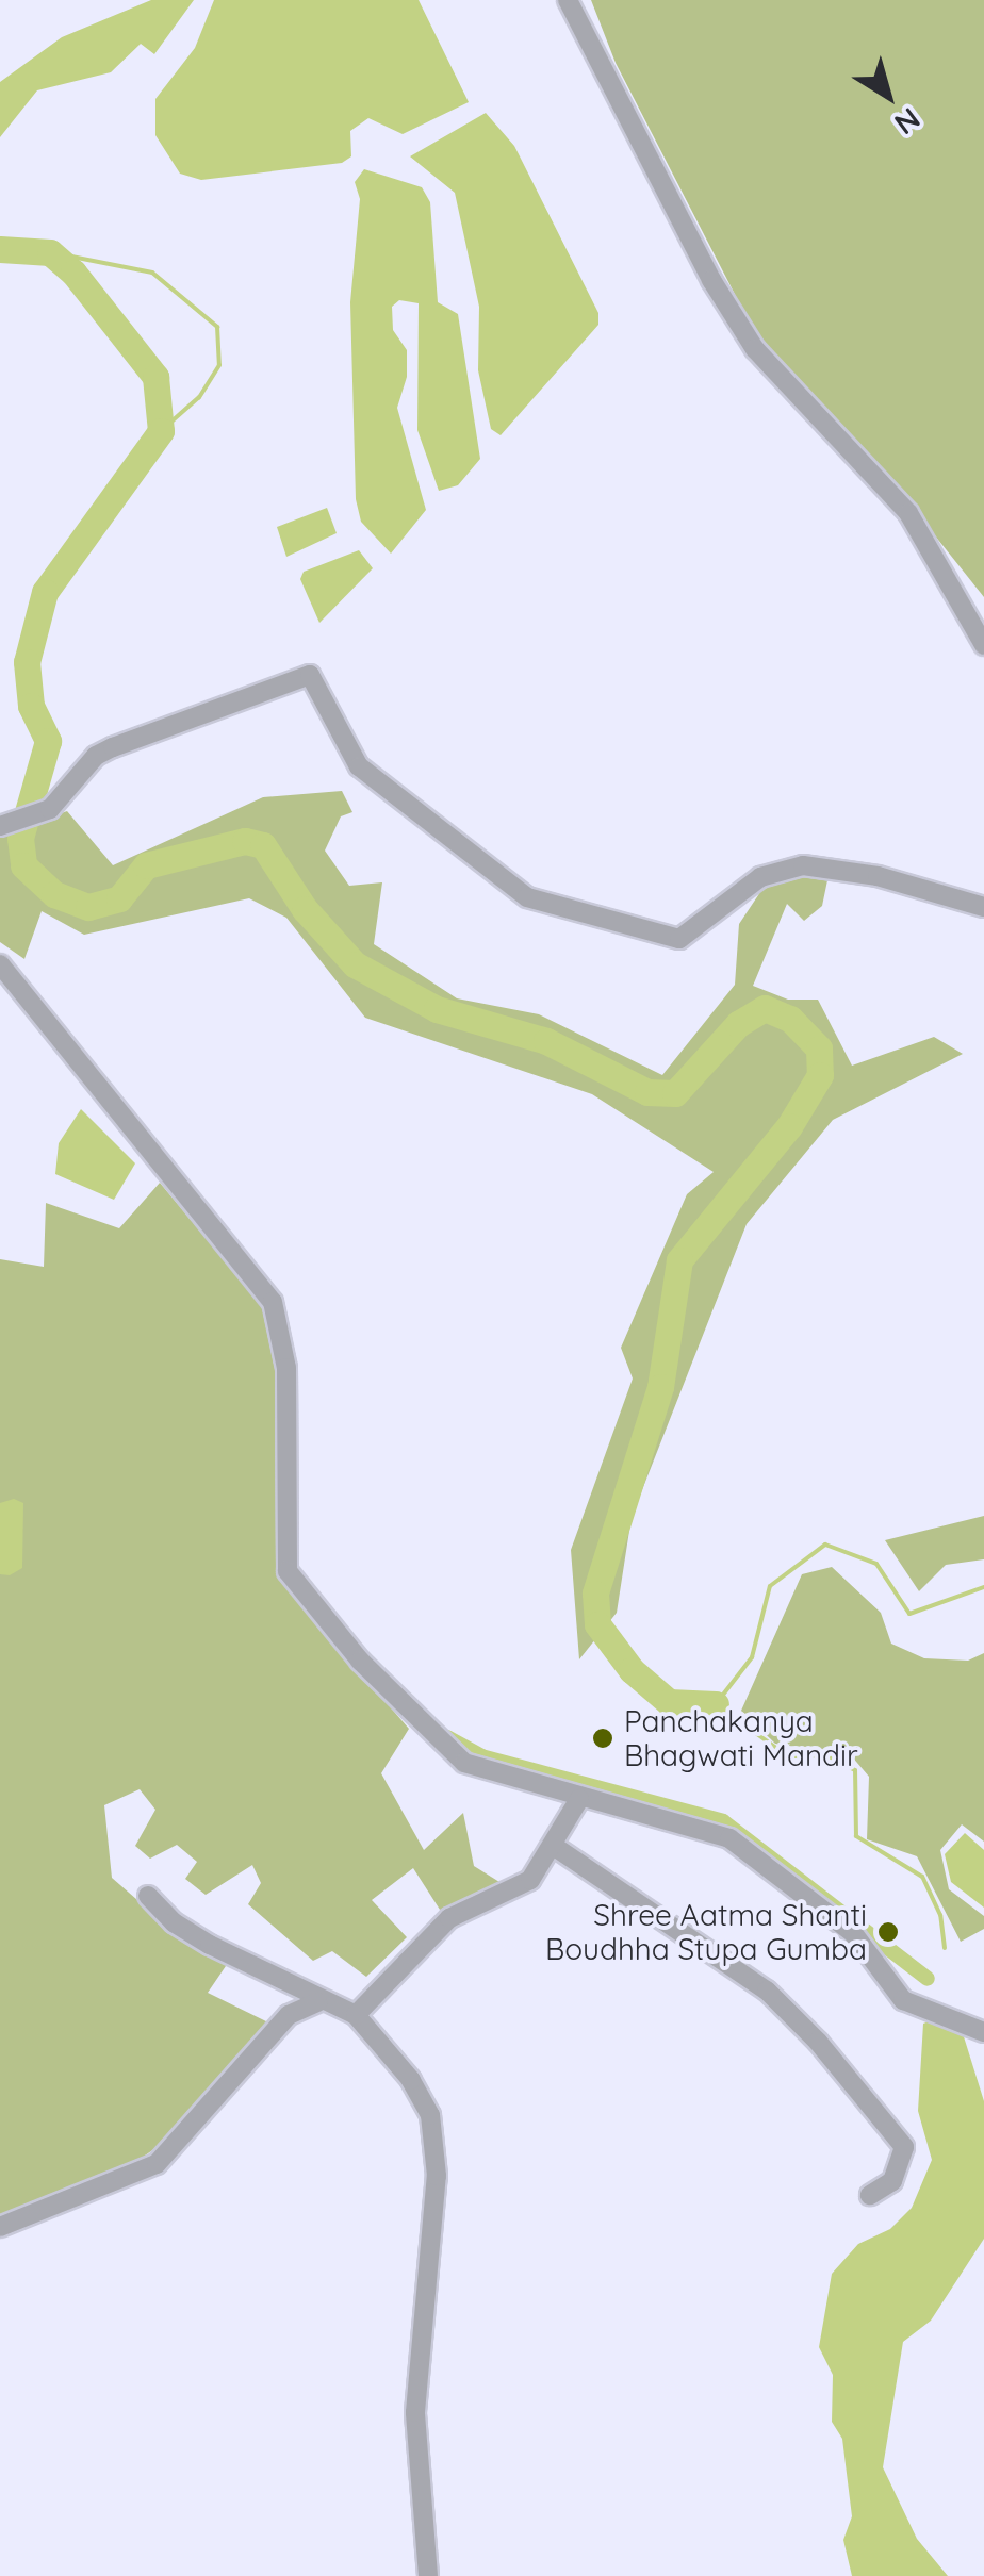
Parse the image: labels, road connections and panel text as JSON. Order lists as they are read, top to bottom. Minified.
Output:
{"places":["Panchakanya Bhagwati Mandir","Shree Aatma Shanti Boudhha Stupa Gumba"],"north":"bottom right"}
